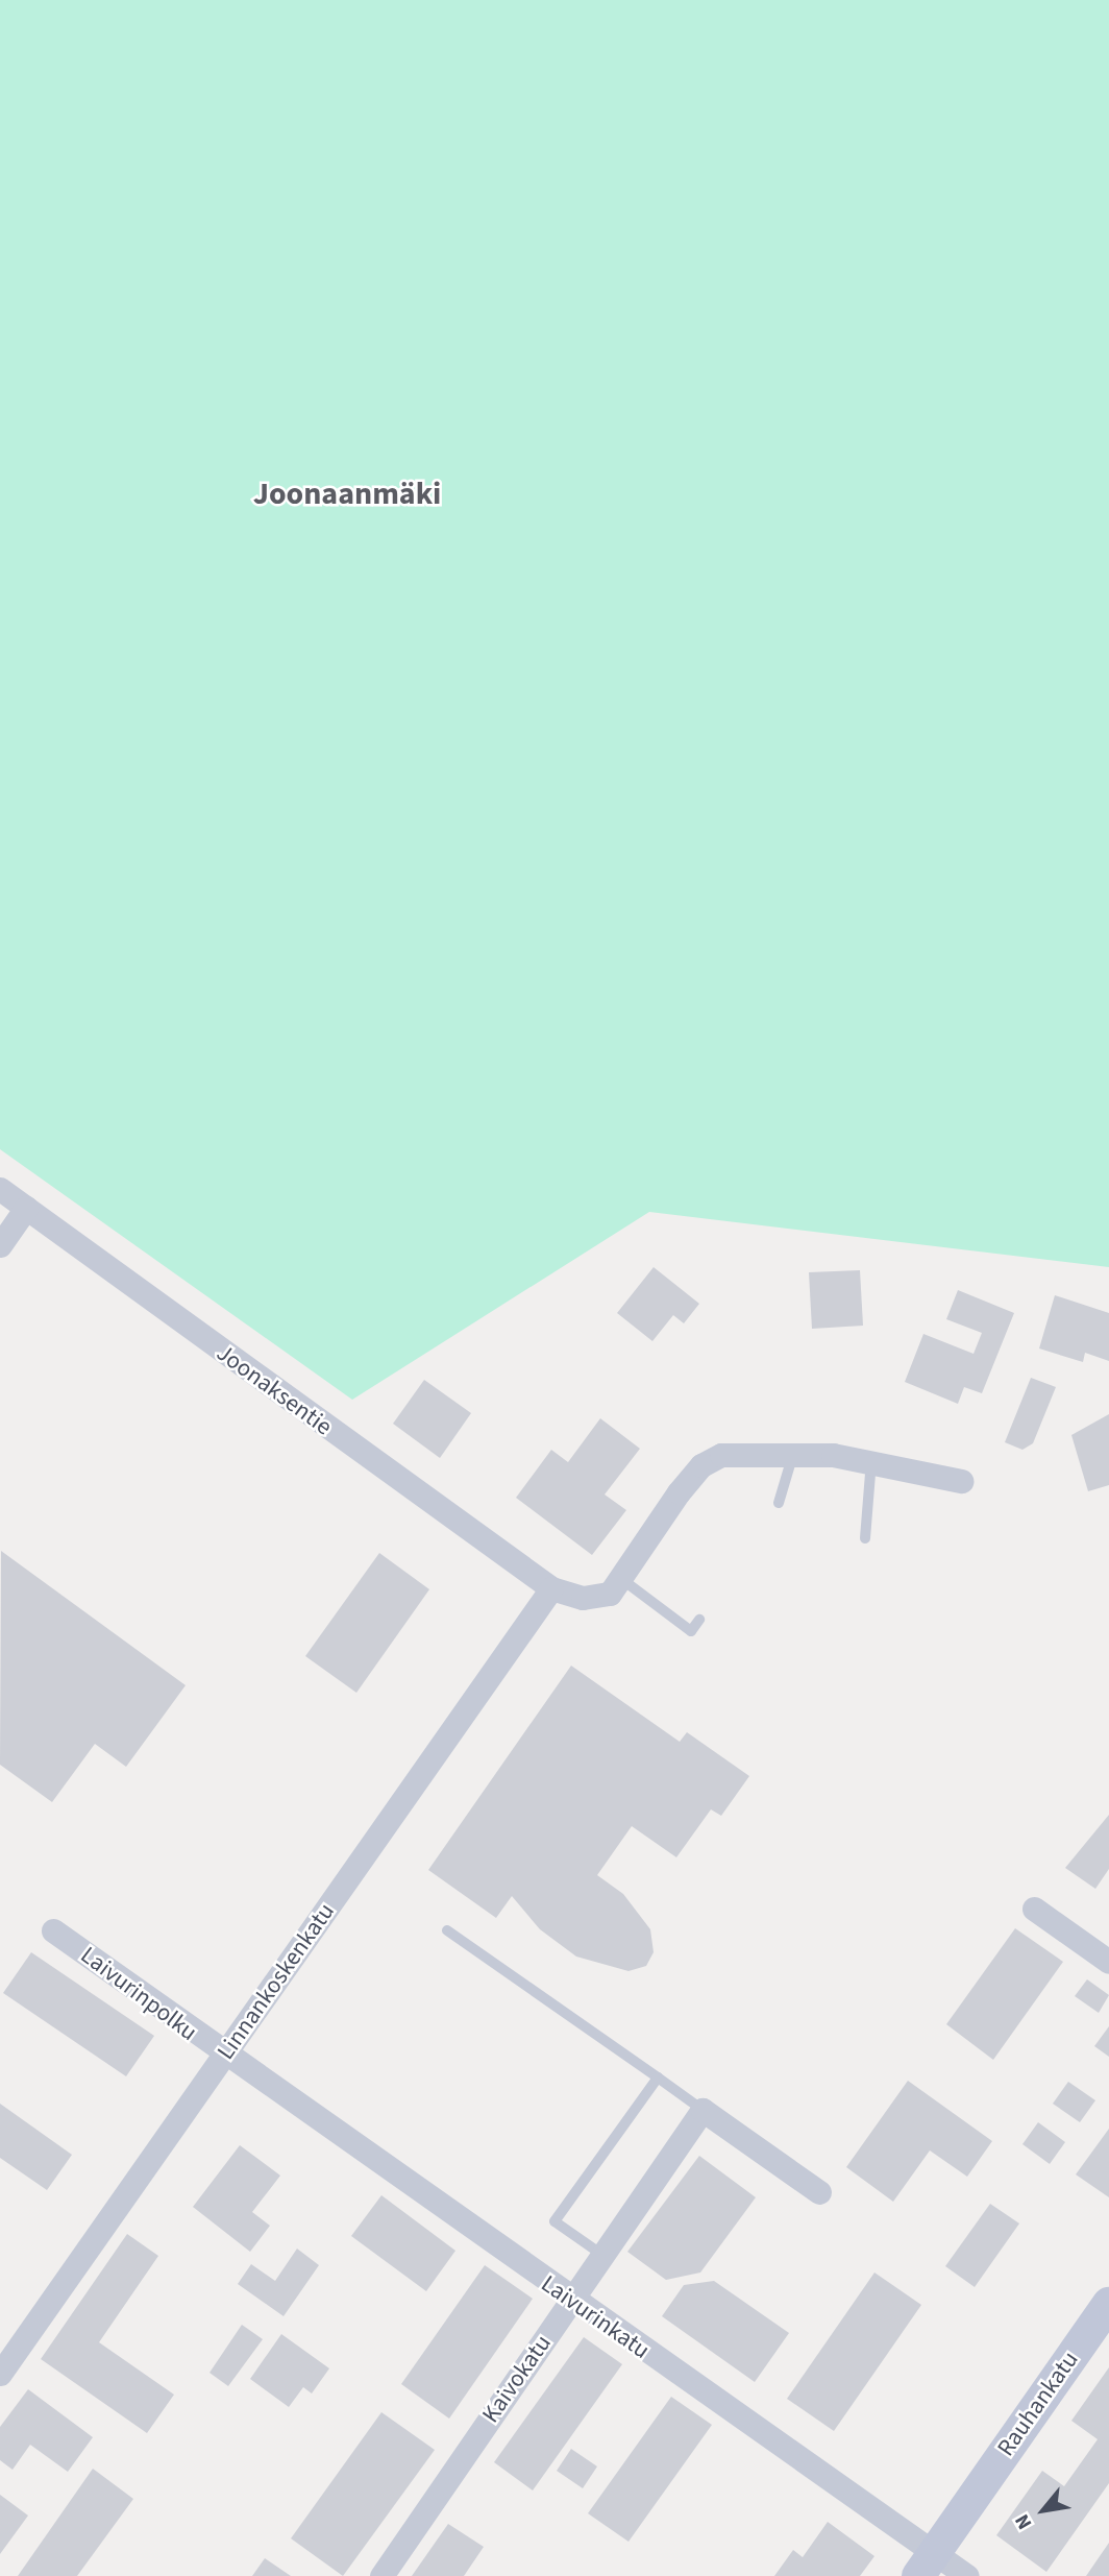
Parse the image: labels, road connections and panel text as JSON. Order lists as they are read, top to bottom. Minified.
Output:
{"streets":{"street":["Joonaksentie","Linnankoskenkatu","Laivurinpolku","Laivurinkatu","Kaivokatu","Rauhankatu"]},"crossings":[["Joonaksentie","Linnankoskenkatu"],["Linnankoskenkatu","Laivurinpolku"],["Linnankoskenkatu","Laivurinkatu"],["Laivurinpolku","Laivurinkatu"],["Laivurinkatu","Kaivokatu"],["Laivurinkatu","Rauhankatu"]],"districts":["Joonaanmäki"],"north":"bottom left"}
